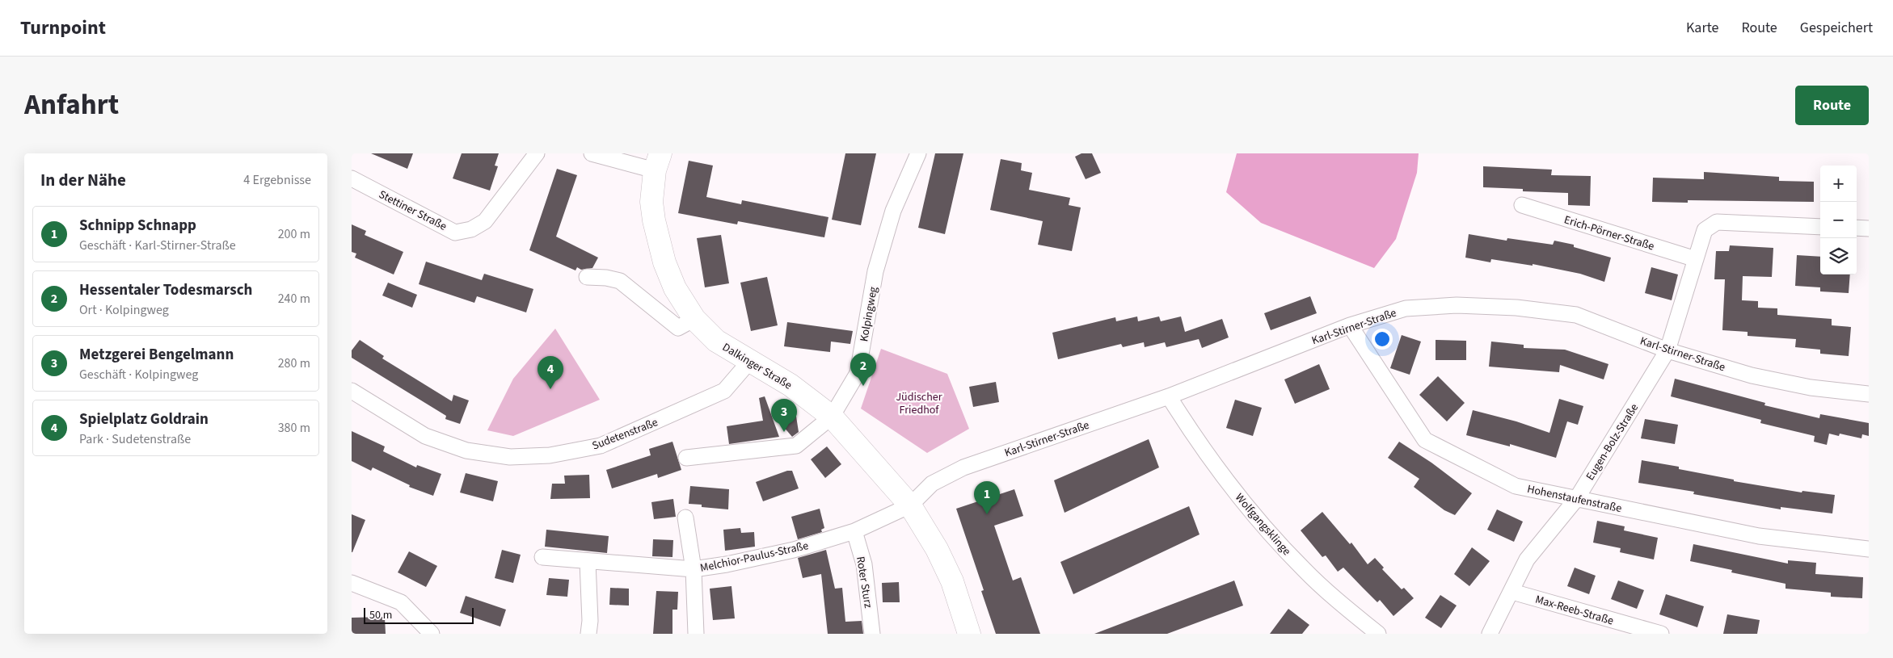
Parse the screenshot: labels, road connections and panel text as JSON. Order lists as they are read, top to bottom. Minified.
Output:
{"streets":{"street":["Stettiner Straße","Erich-Pörner-Straße","Kolpingweg","Karl-Stirner-Straße","Dalkinger Straße","Sudetenstraße","Eugen-Bolz-Straße","Hohenstaufenstraße","Wolfgangsklinge","Melchior-Paulus-Straße","Roter Sturz","Max-Reeb-Straße"]},"crossings":[["Erich-Pörner-Straße","Eugen-Bolz-Straße"],["Kolpingweg","Dalkinger Straße"],["Karl-Stirner-Straße","Dalkinger Straße"],["Karl-Stirner-Straße","Eugen-Bolz-Straße"],["Karl-Stirner-Straße","Hohenstaufenstraße"],["Karl-Stirner-Straße","Wolfgangsklinge"],["Karl-Stirner-Straße","Melchior-Paulus-Straße"],["Dalkinger Straße","Sudetenstraße"],["Dalkinger Straße","Melchior-Paulus-Straße"],["Eugen-Bolz-Straße","Hohenstaufenstraße"],["Eugen-Bolz-Straße","Max-Reeb-Straße"],["Melchior-Paulus-Straße","Roter Sturz"]],"parks":["Jüdischer Friedhof"],"scale_bar":"50 m","page":{"header":"Turnpoint","nav":["Karte","Route","Gespeichert"],"title":"Anfahrt","buttons":"Route","heading":["In der Nähe","4 Ergebnisse"],"map_buttons":["+","−"],"list":[{"mark":"1","name":"Schnipp Schnapp","note":"Geschäft · Karl-Stirner-Straße","value":"200 m"},{"mark":"2","name":"Hessentaler Todesmarsch","note":"Ort · Kolpingweg","value":"240 m"},{"mark":"3","name":"Metzgerei Bengelmann","note":"Geschäft · Kolpingweg","value":"280 m"},{"mark":"4","name":"Spielplatz Goldrain","note":"Park · Sudetenstraße","value":"380 m"}],"pins":["2","4","3","1"],"scale":"50 m"}}
